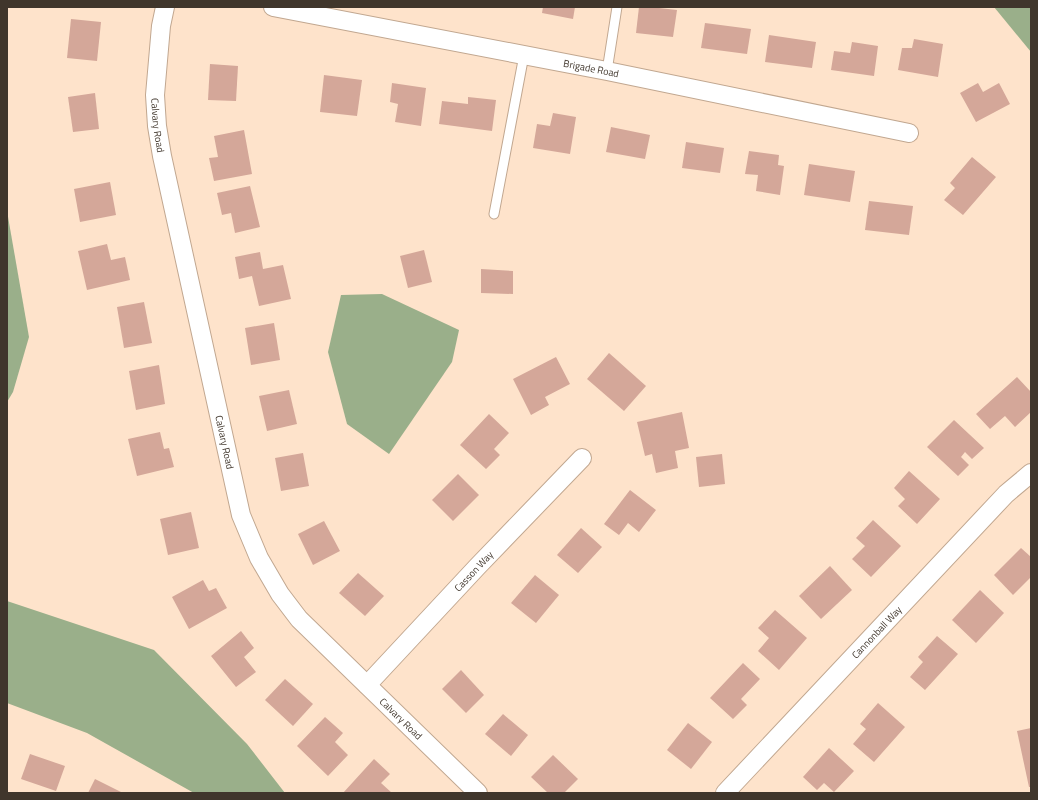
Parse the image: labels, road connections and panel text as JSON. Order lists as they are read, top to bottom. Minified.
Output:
{"streets":{"street":["Brigade Road","Calvary Road","Casson Way","Cannonball Way"]},"crossings":[["Calvary Road","Casson Way"]]}
